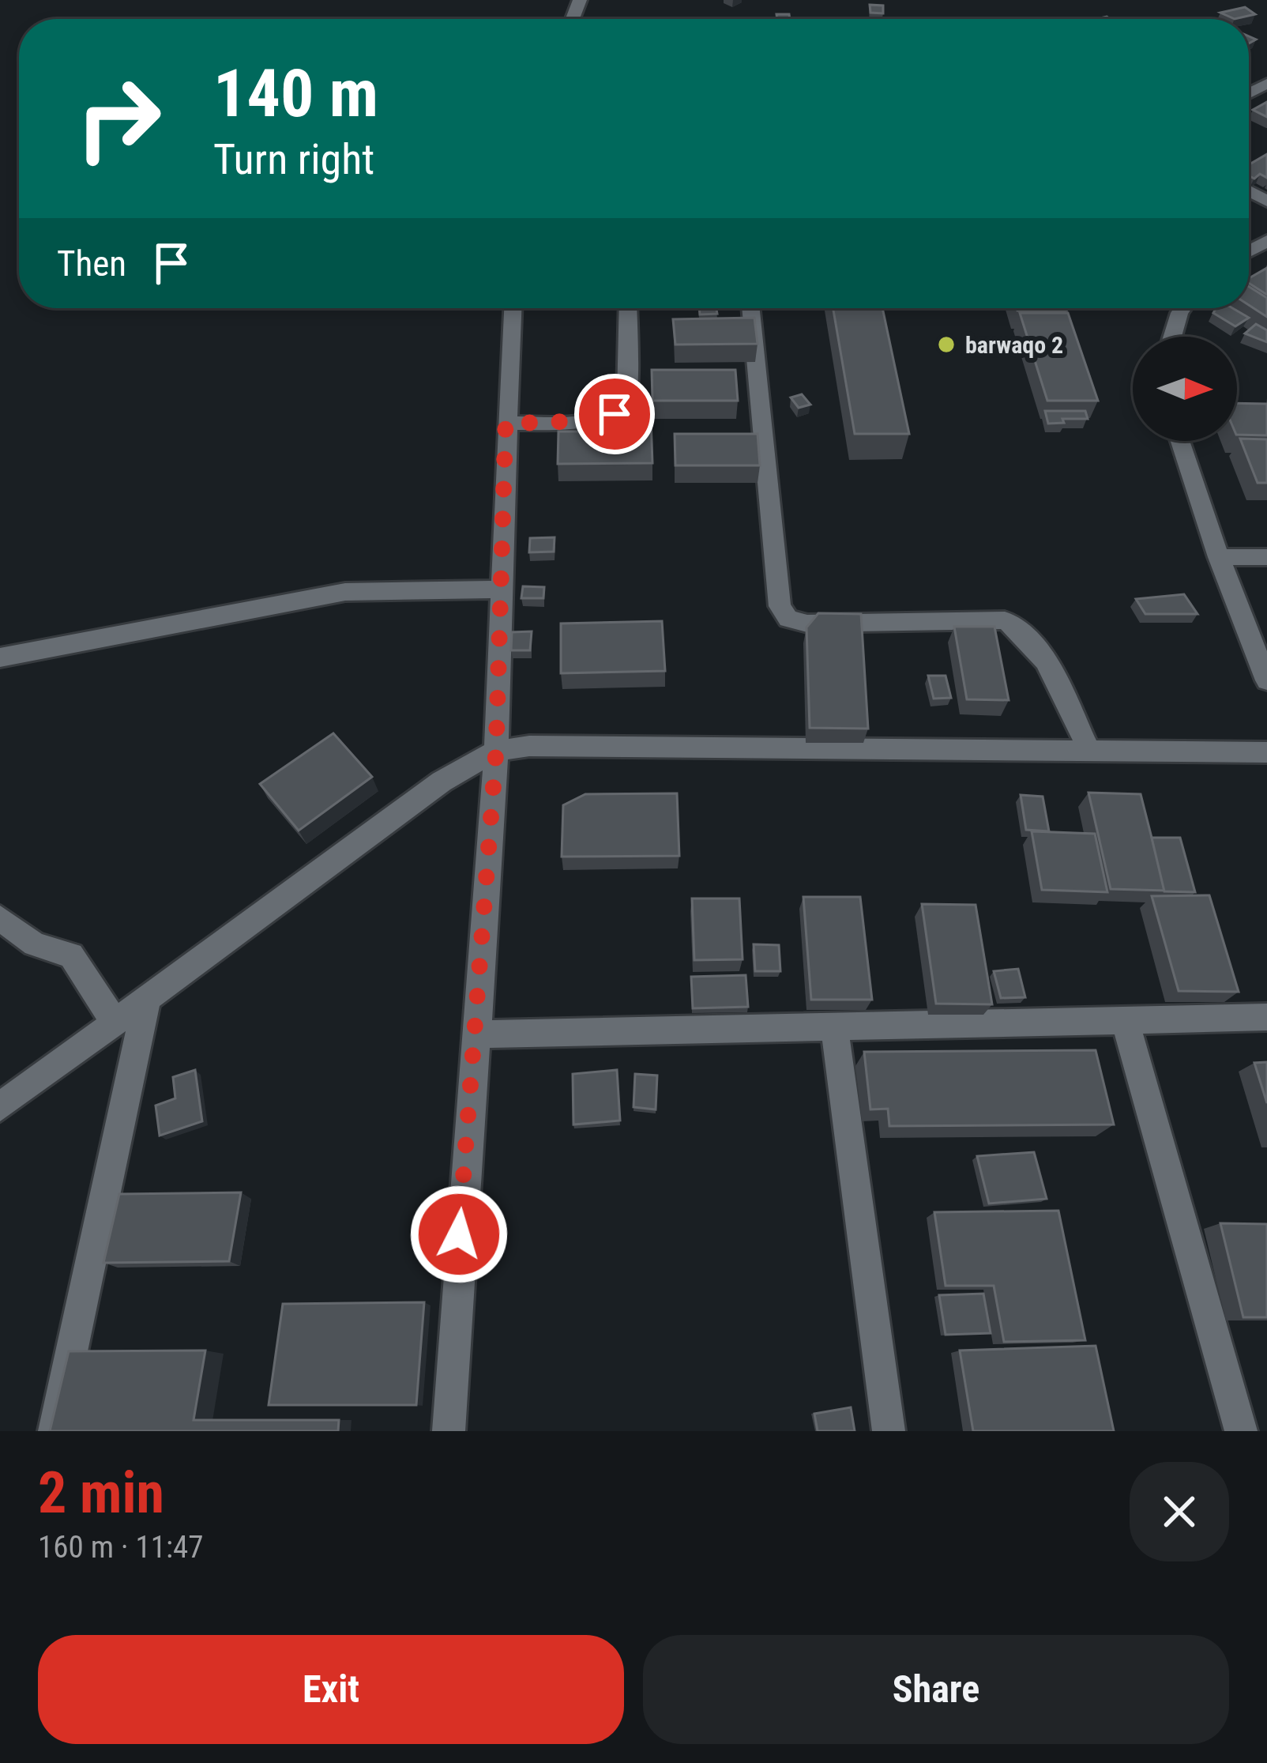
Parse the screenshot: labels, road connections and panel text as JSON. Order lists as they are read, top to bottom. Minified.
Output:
{"places":["barwaqo 2"],"north":"right","page":{"turn":["140 m","Turn right"],"then":"Then","heading":["2 min","160 m · 11:47"],"buttons":["Exit","Share"]}}
